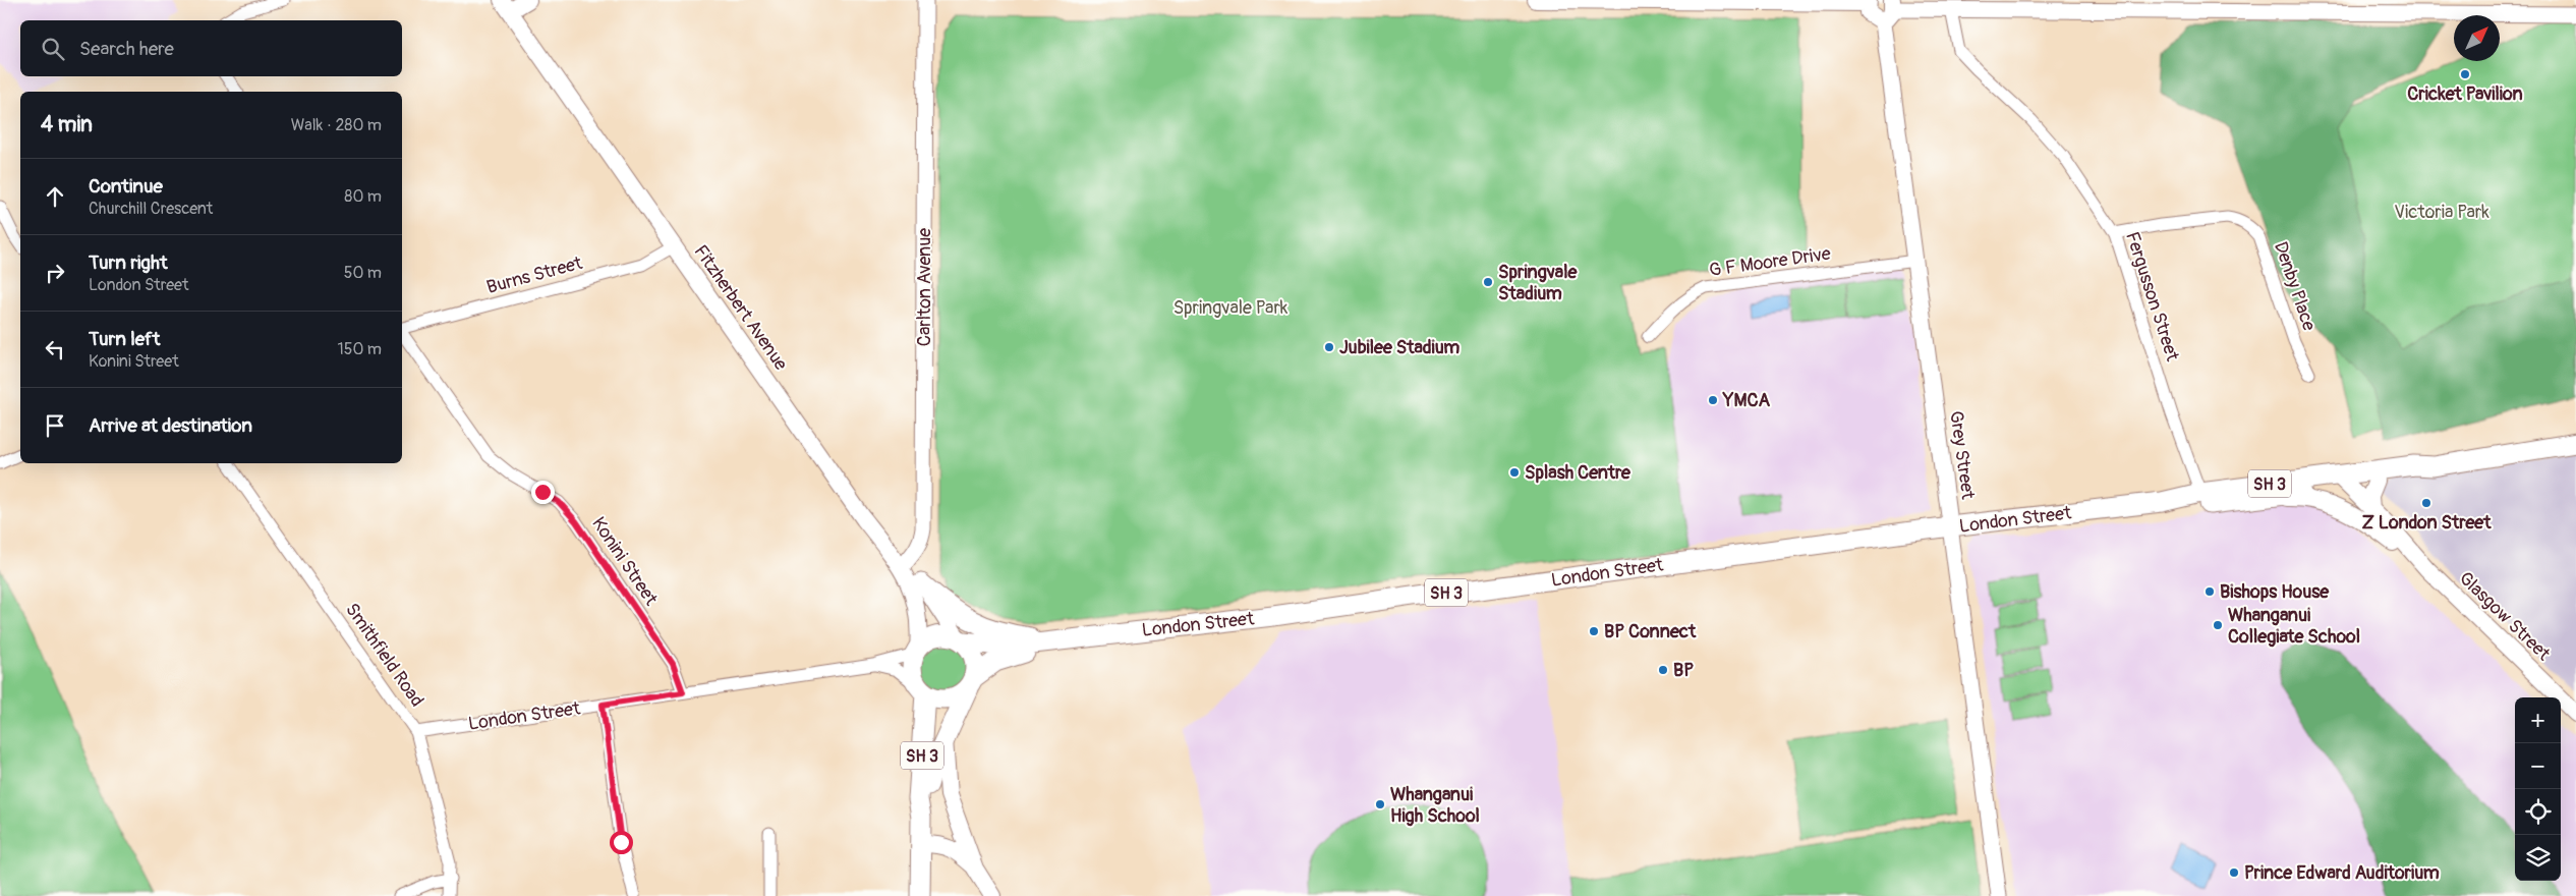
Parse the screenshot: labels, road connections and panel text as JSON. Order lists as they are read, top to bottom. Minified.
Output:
{"streets":{"highway":["SH 3","London Street"],"main road":["Fitzherbert Avenue","Grey Street","Glasgow Street"],"street":["G F Moore Drive","Burns Street","Denby Place","Carlton Avenue","Fergusson Street","Konini Street","Smithfield Road"]},"crossings":[["G F Moore Drive","Grey Street"],["Burns Street","Fitzherbert Avenue"],["Denby Place","Fergusson Street"],["Carlton Avenue","Fitzherbert Avenue"],["Fergusson Street","London Street"],["Fitzherbert Avenue","SH 3"],["Fitzherbert Avenue","London Street"],["Grey Street","London Street"],["SH 3","London Street"],["London Street","Konini Street"],["London Street","Glasgow Street"],["London Street","Smithfield Road"]],"parks":["Victoria Park","Springvale Park"],"places":["Cricket Pavilion","Springvale Stadium","Jubilee Stadium","YMCA","Splash Centre","Z London Street","Bishops House","Whanganui Collegiate School","BP Connect","BP","Whanganui High School","Prince Edward Auditorium"],"north":"top right","page":{"search":"Search here","heading":["4 min","Walk · 280 m"],"list":[["Continue","Churchill Crescent","80 m"],["Turn right","London Street","50 m"],["Turn left","Konini Street","150 m"],"Arrive at destination"],"map_buttons":["+","−"]}}
